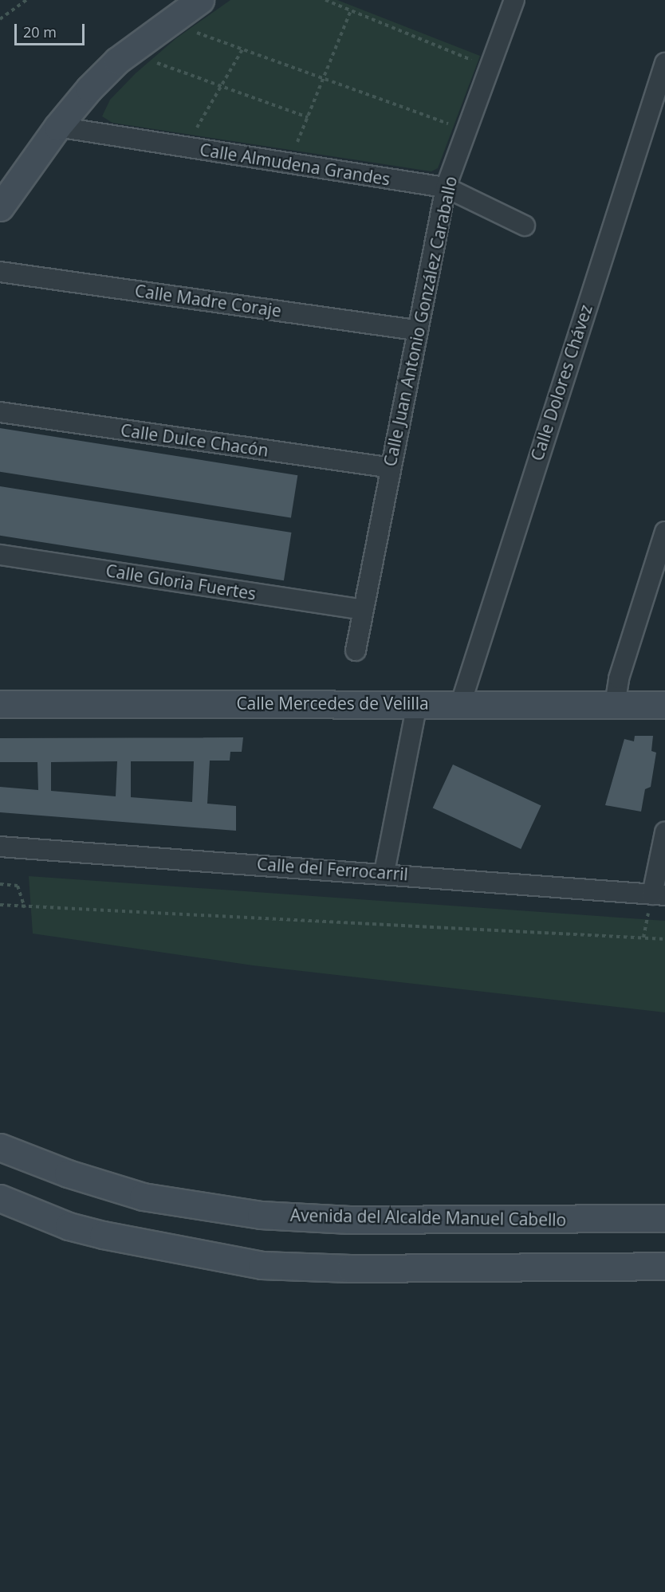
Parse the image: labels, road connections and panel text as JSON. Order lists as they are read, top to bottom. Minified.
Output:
{"streets":{"main road":["Calle Mercedes de Velilla","Avenida del Alcalde Manuel Cabello"],"street":["Calle Almudena Grandes","Calle Madre Coraje","Calle Juan Antonio González Caraballo","Calle Dolores Chávez","Calle Dulce Chacón","Calle Gloria Fuertes","Calle del Ferrocarril"]},"crossings":[["Calle Almudena Grandes","Calle Juan Antonio González Caraballo"],["Calle Madre Coraje","Calle Juan Antonio González Caraballo"],["Calle Juan Antonio González Caraballo","Calle Dulce Chacón"],["Calle Juan Antonio González Caraballo","Calle Gloria Fuertes"],["Calle Dolores Chávez","Calle Mercedes de Velilla"]],"scale_bar":"20 m"}
